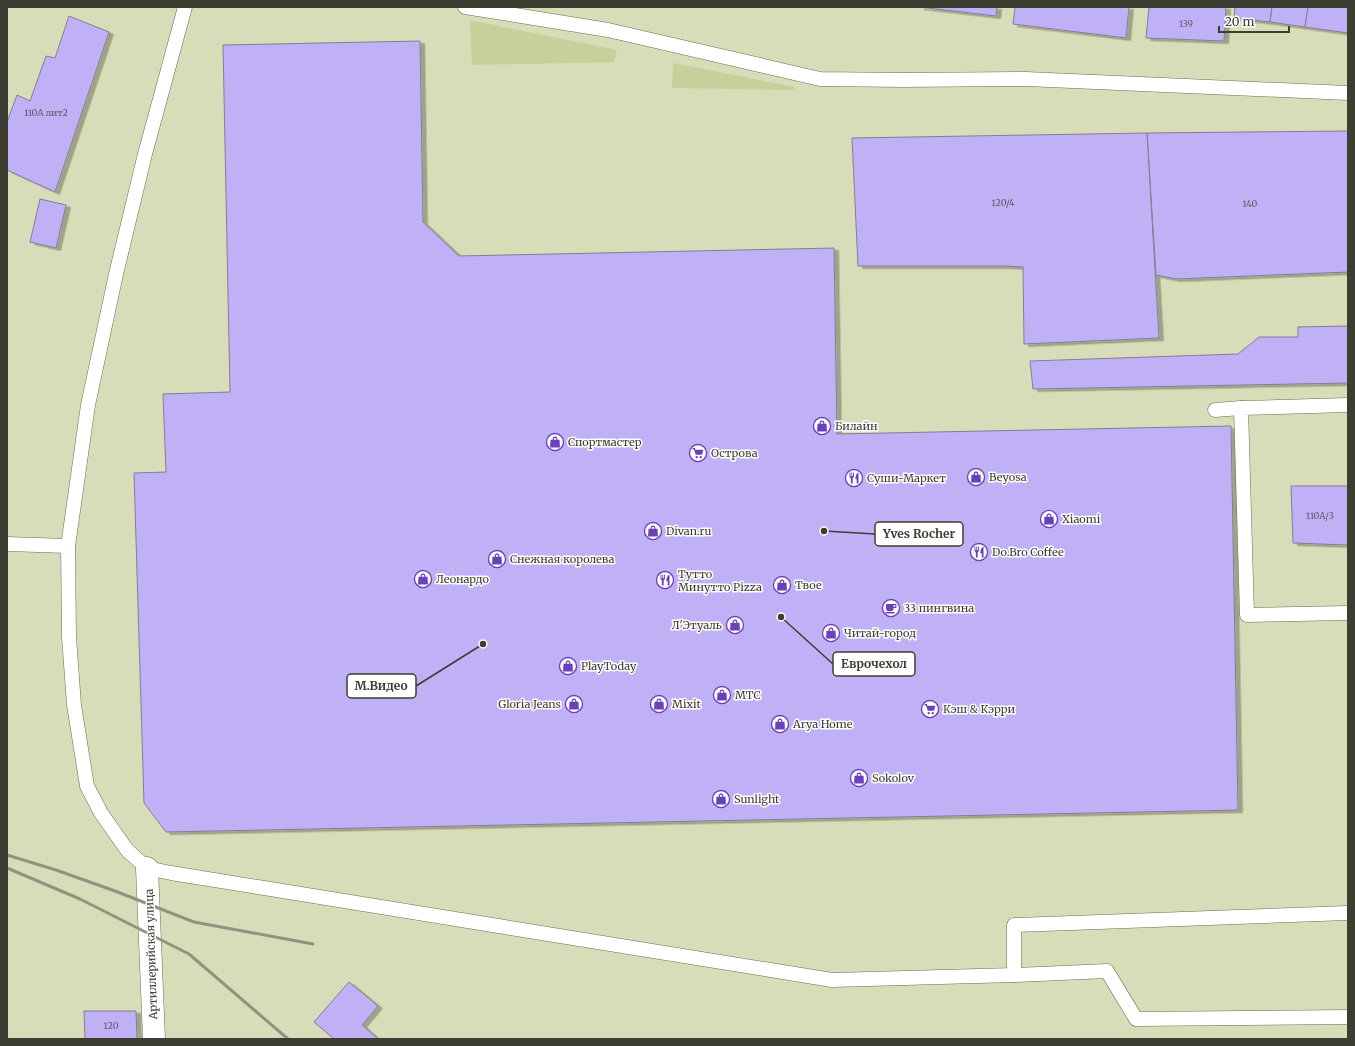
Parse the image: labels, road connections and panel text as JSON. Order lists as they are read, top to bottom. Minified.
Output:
{"streets":{"street":["Артиллерийская улица"]},"places":{"shop":["Билайн","Спортмастер","Beyosa","Xiaomi","Divan.ru","Снежная королева","Леонардо","Твое","Л'Этуаль","Читай-город","PlayToday","МТС","Gloria Jeans","Mixit","Arya Home","Sokolov","Sunlight"],"supermarket":["Острова","Кэш & Кэрри"],"restaurant":["Суши-Маркет","Do.Bro Coffee","Тутто Минутто Pizza"],"other":["Yves Rocher","Еврочехол","М.Видео"],"cafe":["33 пингвина"]},"house_numbers":["139","110А лит2","120/4","140","110А/3","120"],"scale_bar":"20 m"}
